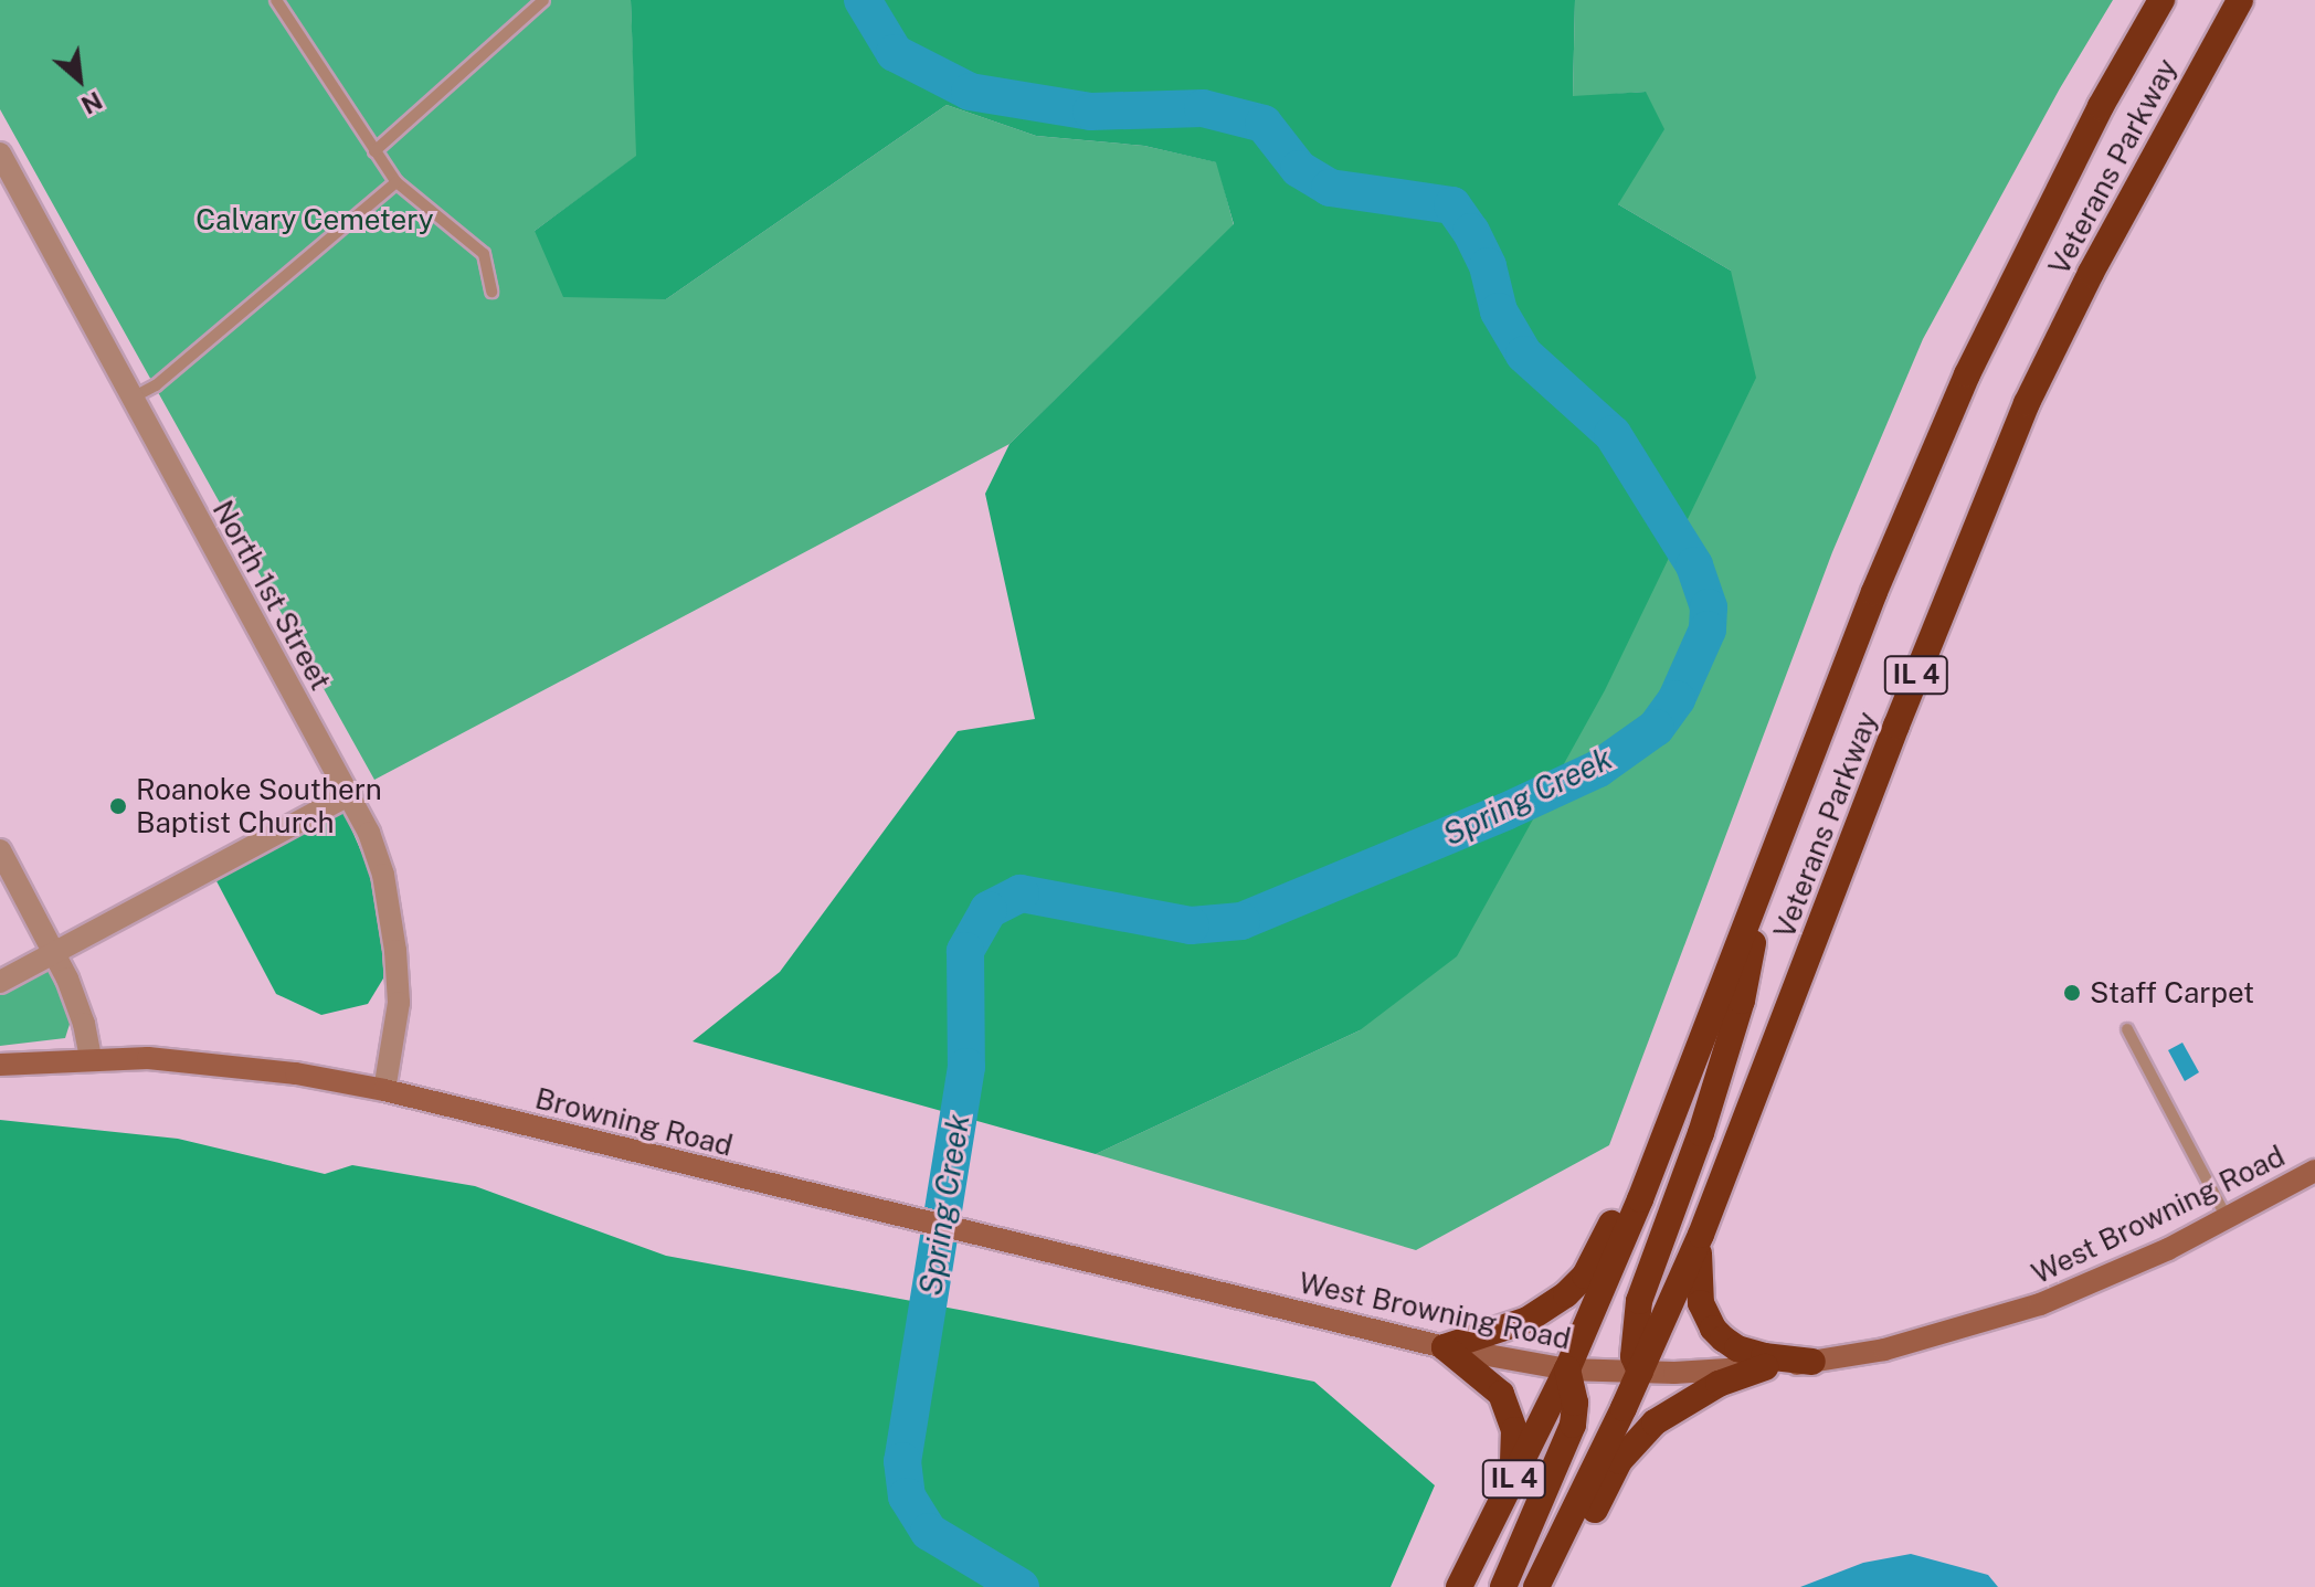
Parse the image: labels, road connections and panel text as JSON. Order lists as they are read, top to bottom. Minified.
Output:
{"streets":{"highway":["Veterans Parkway","IL 4"],"street":["North 1st Street","Browning Road","West Browning Road"]},"crossings":[["Veterans Parkway","West Browning Road"],["North 1st Street","Browning Road"],["Browning Road","West Browning Road"]],"water":["Spring Creek"],"parks":["Calvary Cemetery"],"places":["Roanoke Southern Baptist Church","Staff Carpet"],"north":"bottom right"}
